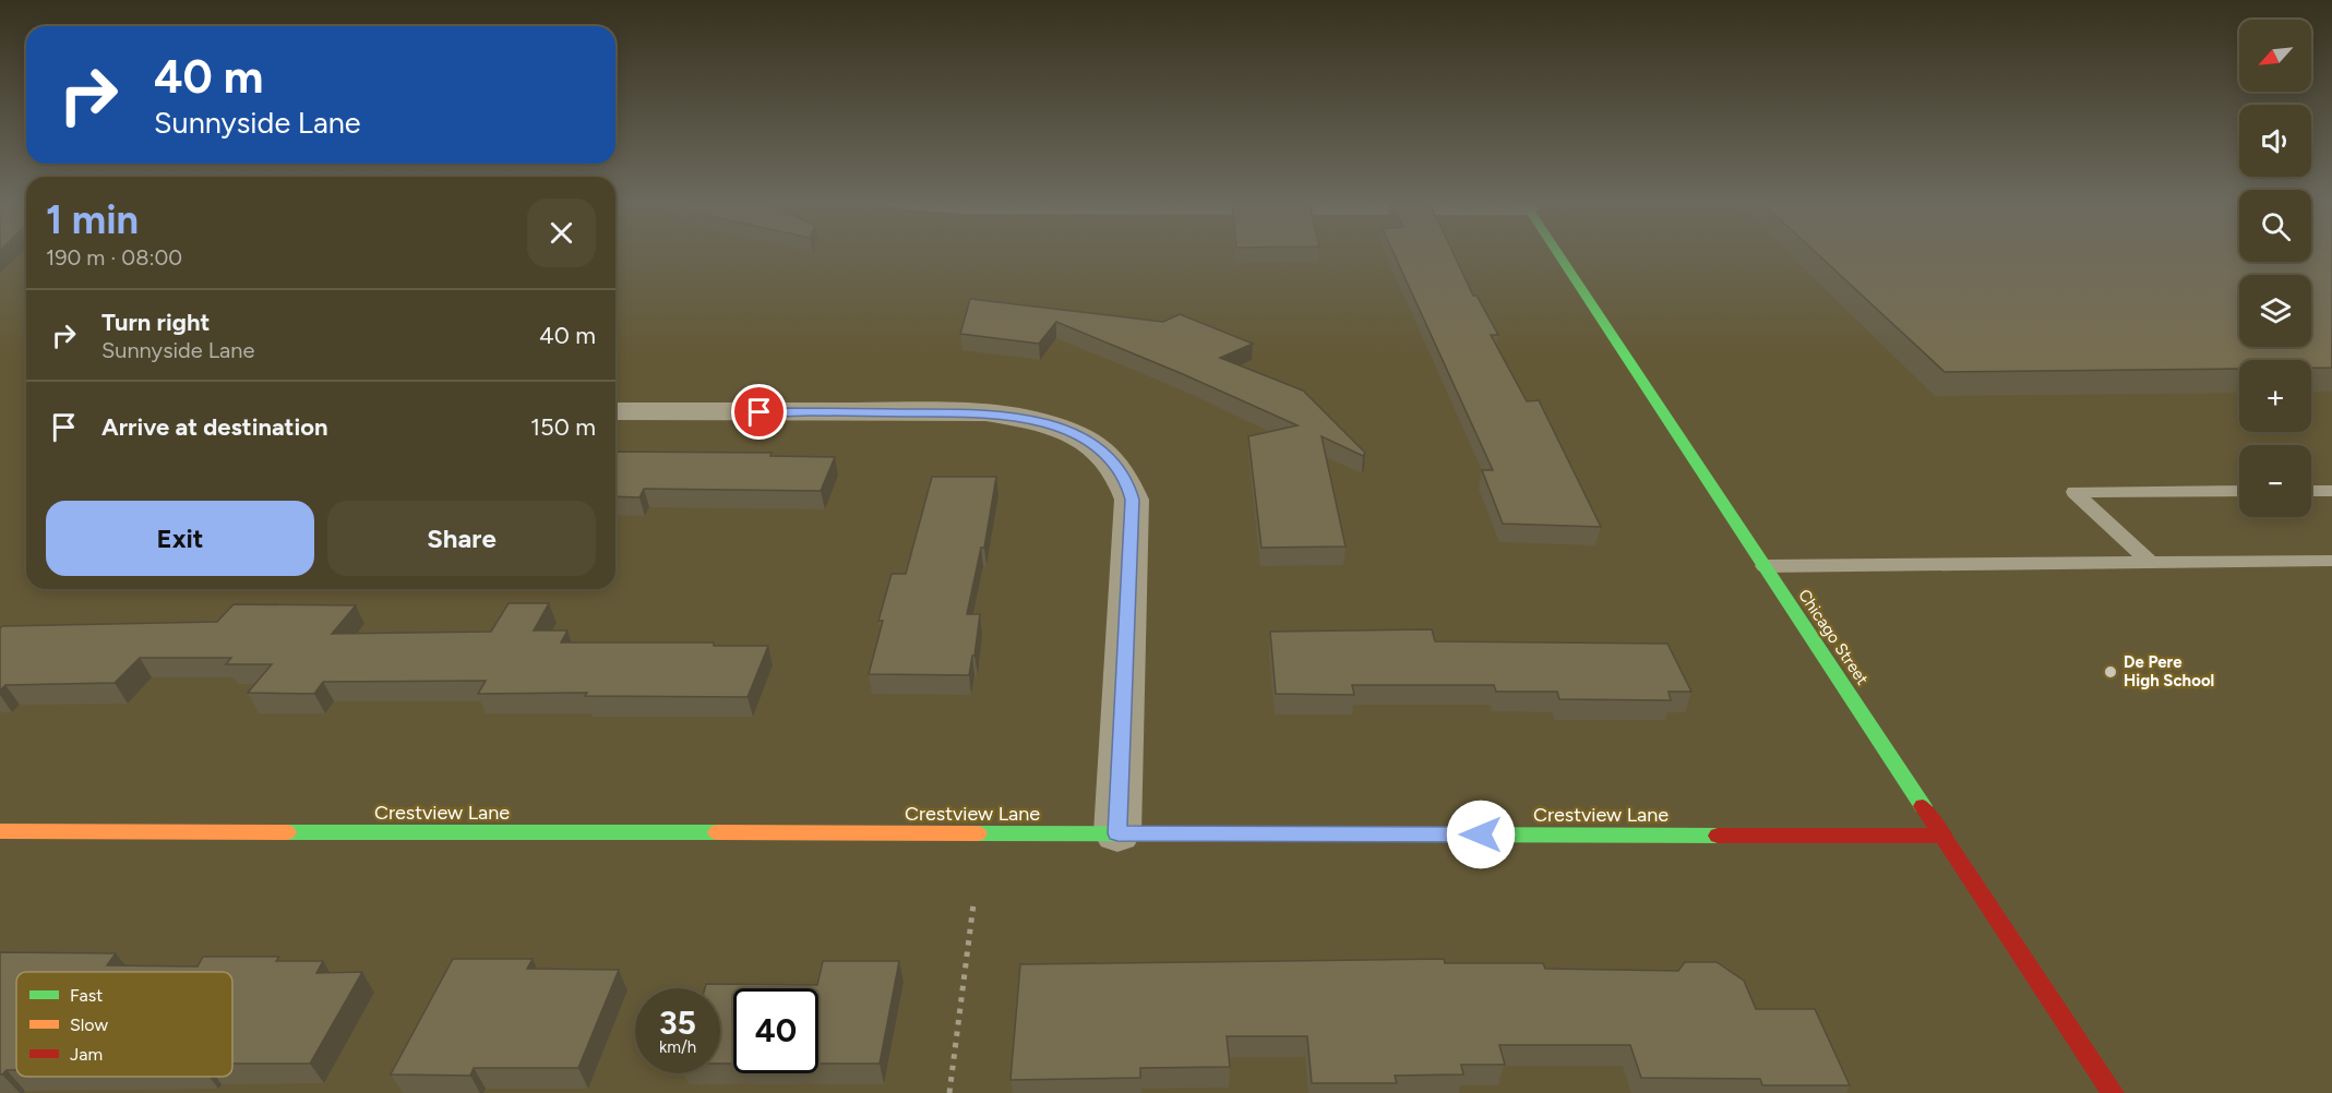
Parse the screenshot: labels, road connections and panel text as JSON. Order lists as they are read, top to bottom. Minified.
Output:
{"streets":{"street":["Chicago Street","Crestview Lane"]},"crossings":[["Chicago Street","Crestview Lane"]],"places":["De Pere High School"],"legend":["Fast","Slow","Jam"],"north":"bottom left","page":{"map_buttons":["+","−"],"turn":["40 m","Sunnyside Lane"],"heading":["1 min","190 m · 08:00"],"list":[{"name":"Turn right","note":"Sunnyside Lane","value":"40 m"},{"name":"Arrive at destination","value":"150 m"}],"buttons":["Exit","Share"],"speed":"35 km/h","limit":"40"}}
